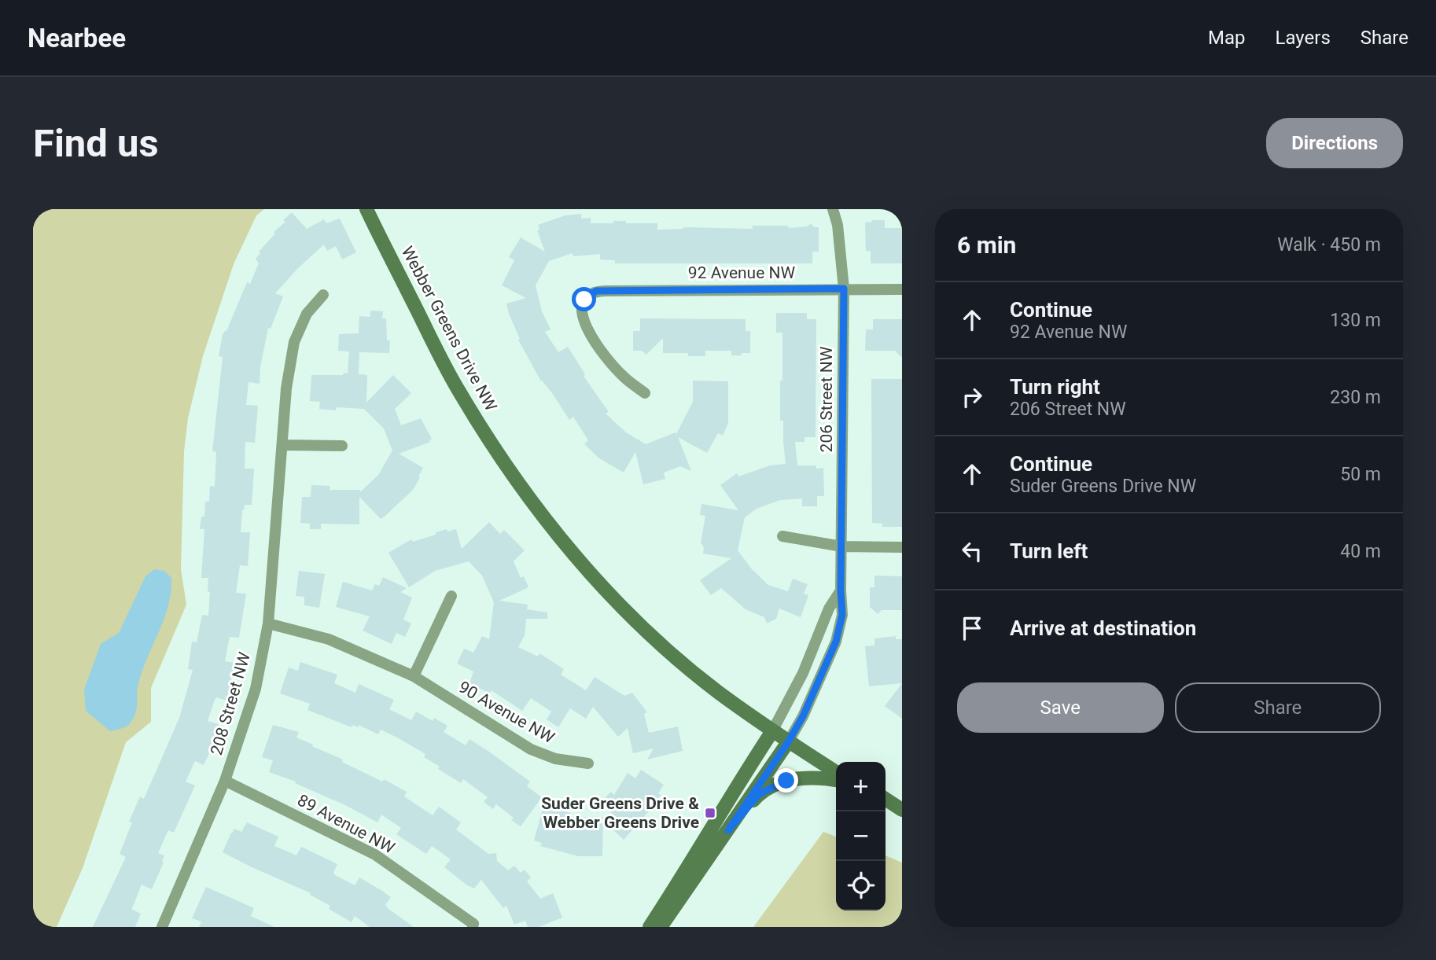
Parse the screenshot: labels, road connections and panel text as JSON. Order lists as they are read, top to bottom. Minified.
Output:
{"streets":{"main road":["Webber Greens Drive NW"],"street":["92 Avenue NW","206 Street NW","208 Street NW","90 Avenue NW","89 Avenue NW"]},"crossings":[["92 Avenue NW","206 Street NW"],["Webber Greens Drive NW","206 Street NW"],["208 Street NW","90 Avenue NW"],["208 Street NW","89 Avenue NW"]],"places":{"transit":["Suder Greens Drive & Webber Greens Drive"]},"page":{"header":"Nearbee","nav":["Map","Layers","Share"],"buttons":["Directions",["Save","Share"]],"title":"Find us","heading":["6 min","Walk · 450 m"],"list":[["Continue","92 Avenue NW","130 m"],["Turn right","206 Street NW","230 m"],["Continue","Suder Greens Drive NW","50 m"],["Turn left","40 m"],"Arrive at destination"],"map_buttons":["+","−"]}}
